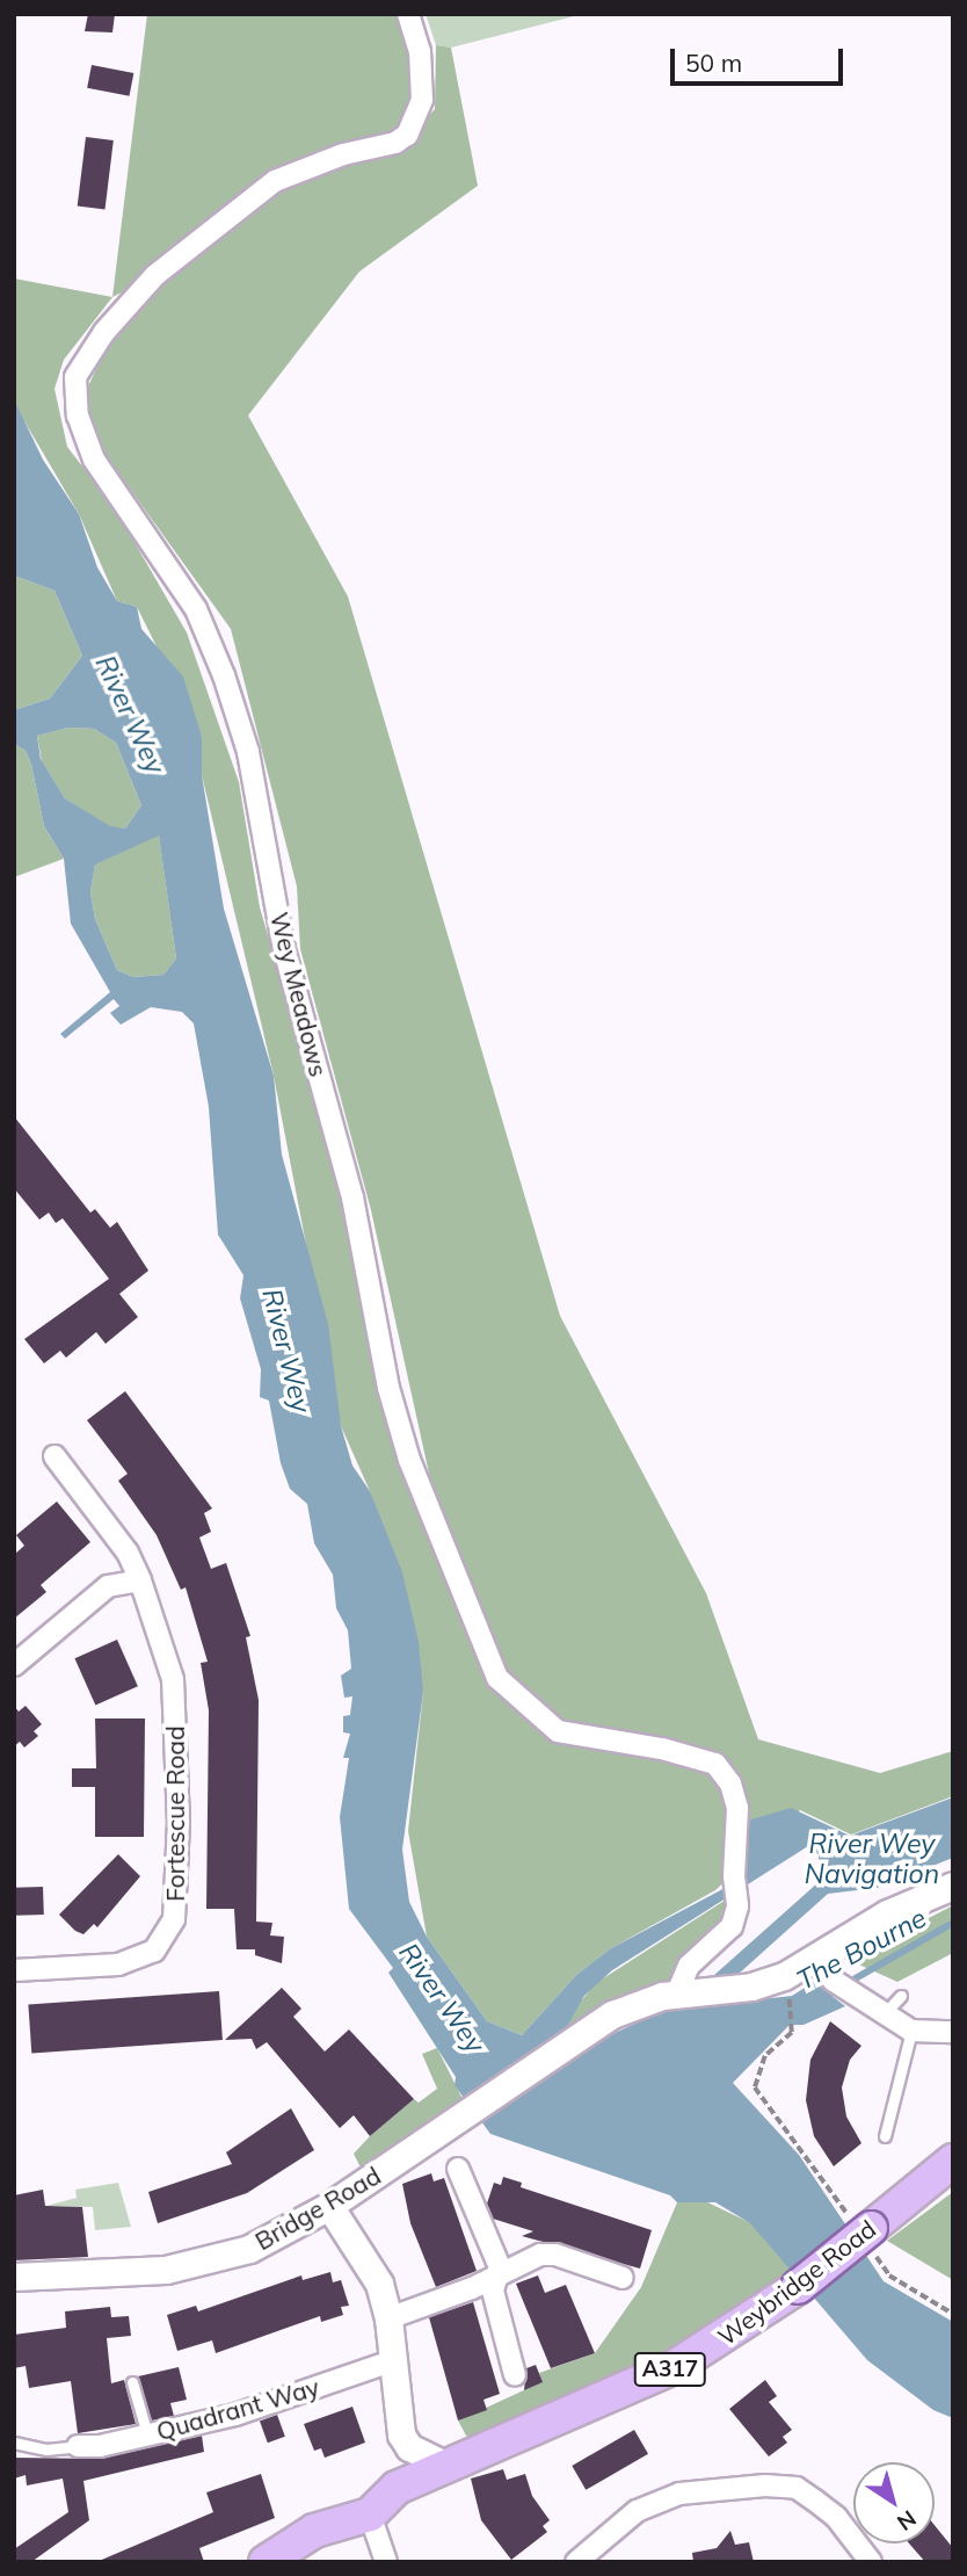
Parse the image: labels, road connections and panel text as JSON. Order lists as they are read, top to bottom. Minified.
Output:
{"streets":{"main road":["Weybridge Road","A317"],"street":["Wey Meadows","Fortescue Road","Bridge Road","Quadrant Way"]},"crossings":[["Wey Meadows","Bridge Road"],["Weybridge Road","A317"]],"water":["River Wey","River Wey Navigation","The Bourne"],"scale_bar":"50 m","north":"bottom right"}
